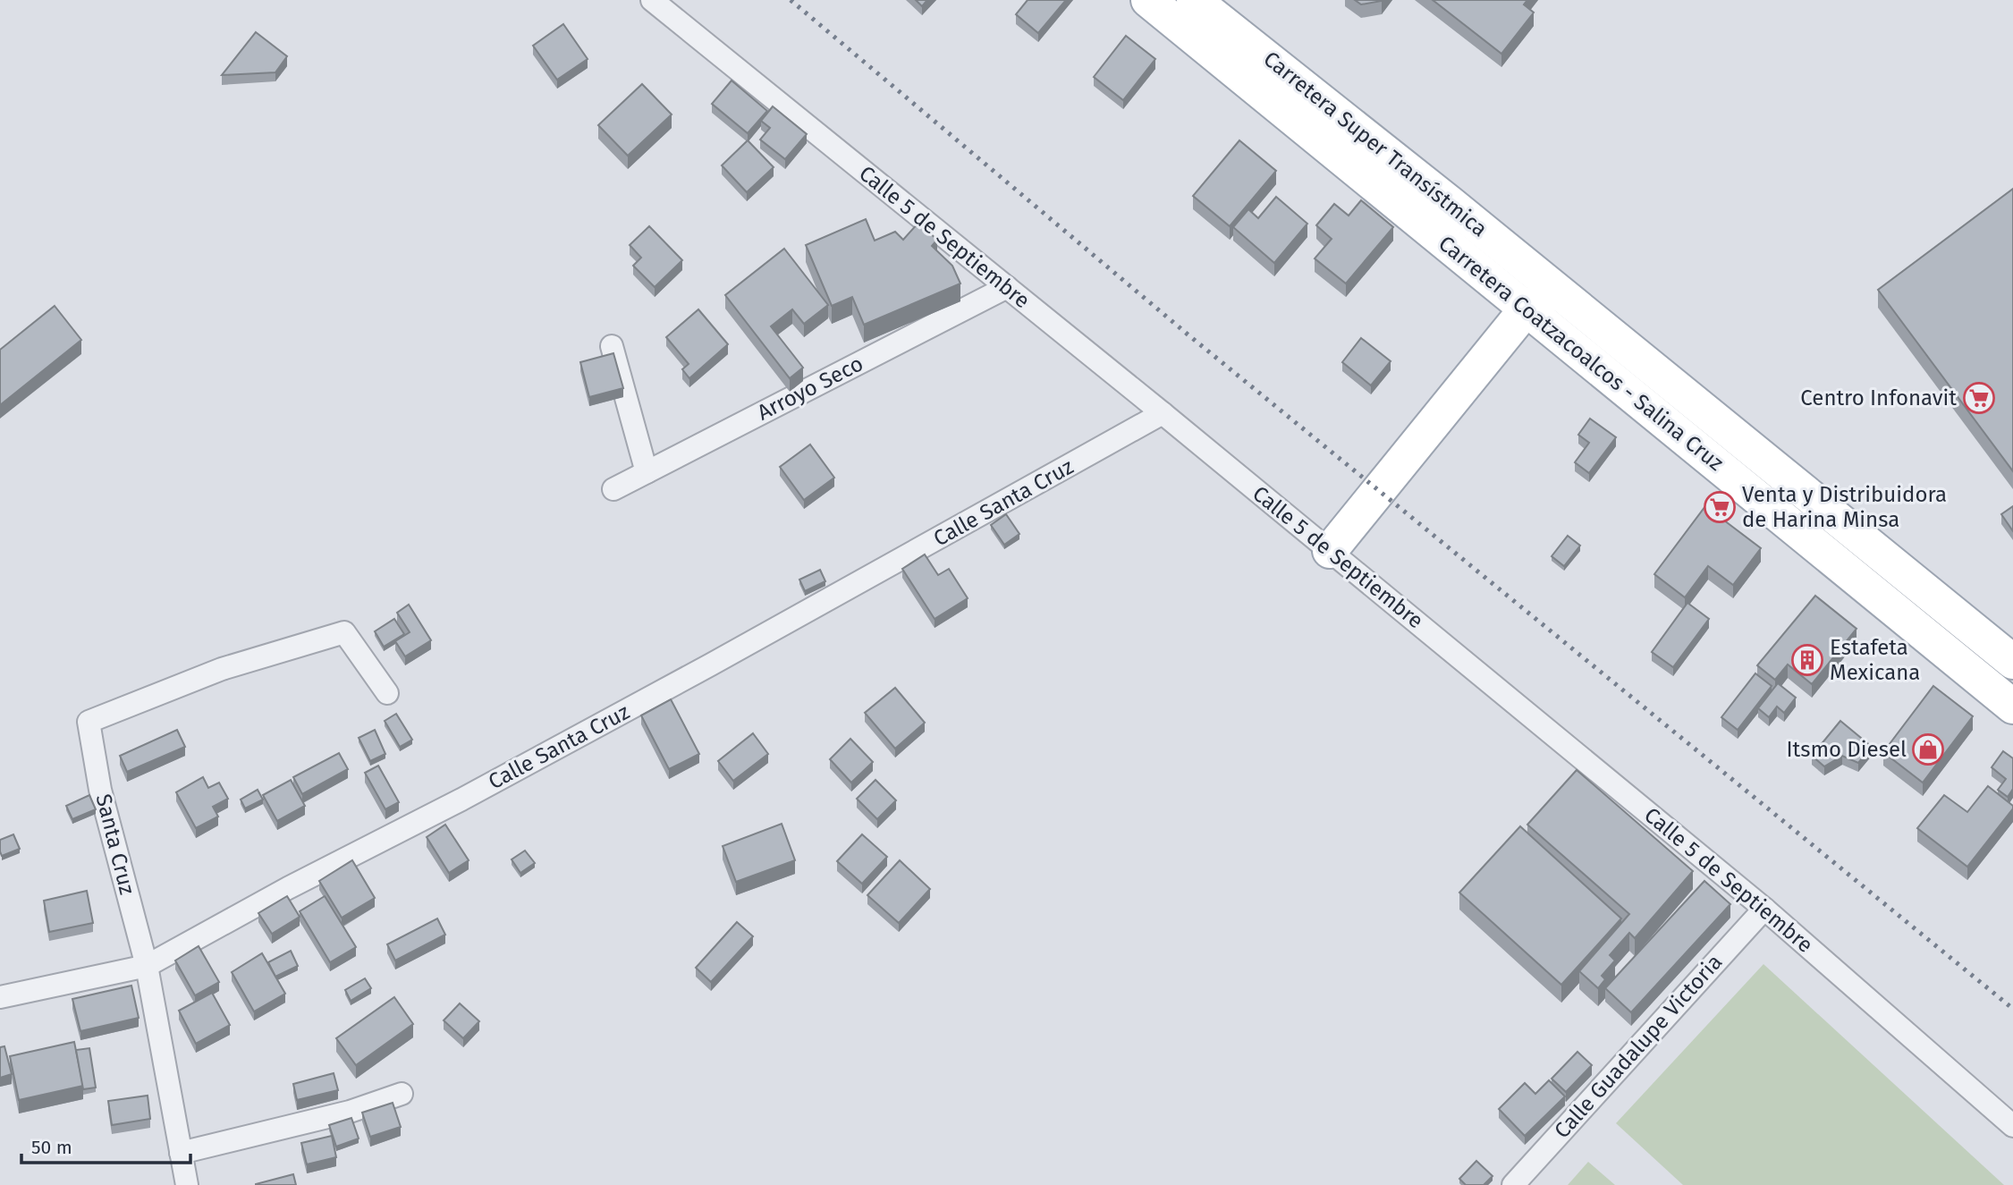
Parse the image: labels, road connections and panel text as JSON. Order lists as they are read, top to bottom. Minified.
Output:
{"streets":{"main road":["Carretera Super Transístmica","Carretera Coatzacoalcos - Salina Cruz"],"street":["Calle 5 de Septiembre","Arroyo Seco","Calle Santa Cruz","Santa Cruz","Calle Guadalupe Victoria"]},"crossings":[["Calle 5 de Septiembre","Arroyo Seco"],["Calle 5 de Septiembre","Calle Santa Cruz"],["Calle 5 de Septiembre","Calle Guadalupe Victoria"],["Calle Santa Cruz","Santa Cruz"]],"places":{"supermarket":["Centro Infonavit","Venta y Distribuidora de Harina Minsa"],"building":["Estafeta Mexicana"],"shop":["Itsmo Diesel"]},"scale_bar":"50 m"}
